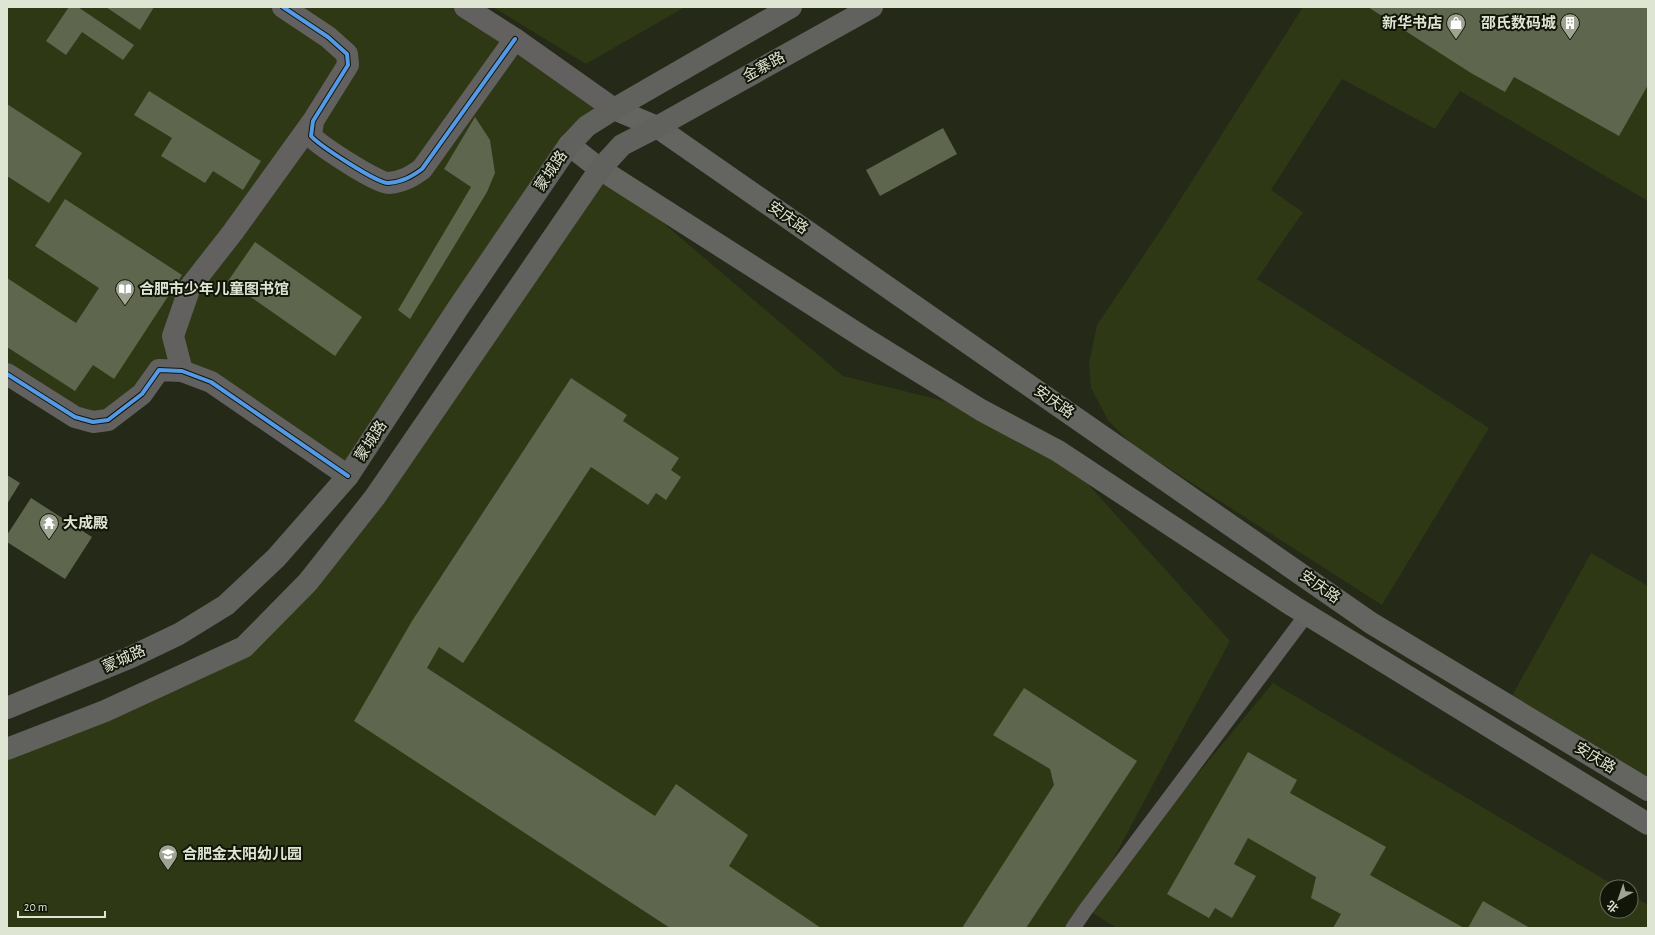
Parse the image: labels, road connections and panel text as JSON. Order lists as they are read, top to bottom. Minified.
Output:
{"streets":{"main road":["金寨路","蒙城路","安庆路"]},"crossings":[["金寨路","安庆路"],["蒙城路","安庆路"]],"places":{"shop":["新华书店"],"building":["邵氏数码城"],"library":["合肥市少年儿童图书馆"],"temple":["大成殿"],"school or university":["合肥金太阳幼儿园"]},"scale_bar":"20 m","north":"bottom left"}
